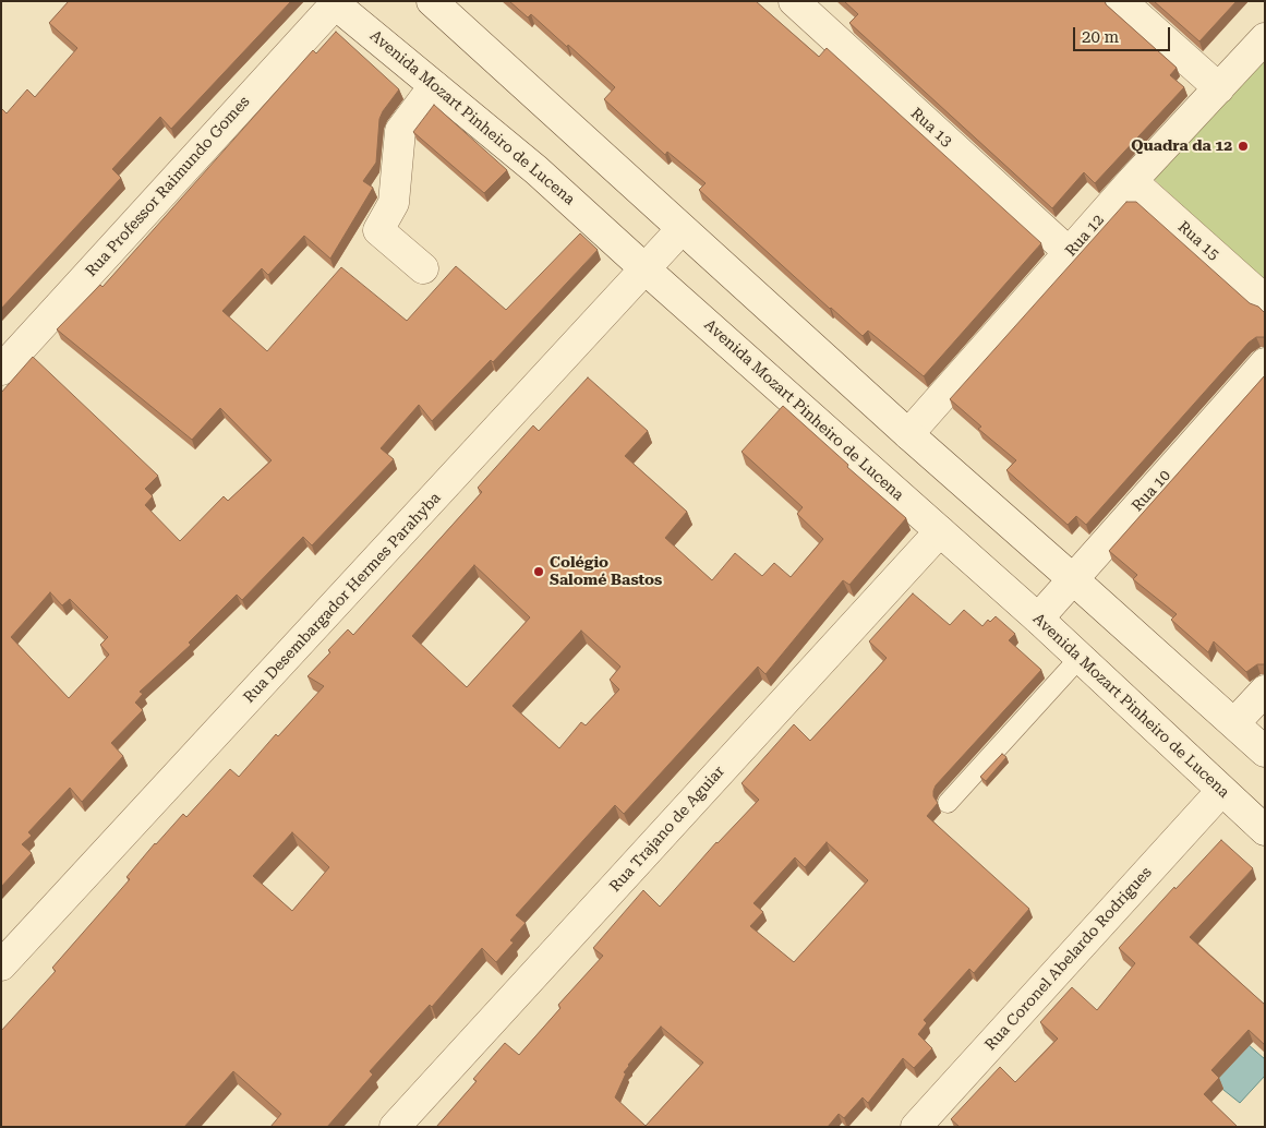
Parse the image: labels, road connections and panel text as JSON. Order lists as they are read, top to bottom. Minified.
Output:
{"streets":{"street":["Avenida Mozart Pinheiro de Lucena","Rua 13","Rua Professor Raimundo Gomes","Rua 12","Rua 15","Rua 10","Rua Desembargador Hermes Parahyba","Rua Trajano de Aguiar","Rua Coronel Abelardo Rodrigues"]},"crossings":[["Avenida Mozart Pinheiro de Lucena","Rua Professor Raimundo Gomes"],["Avenida Mozart Pinheiro de Lucena","Rua 10"],["Avenida Mozart Pinheiro de Lucena","Rua Desembargador Hermes Parahyba"],["Avenida Mozart Pinheiro de Lucena","Rua Trajano de Aguiar"],["Avenida Mozart Pinheiro de Lucena","Rua Coronel Abelardo Rodrigues"],["Rua 13","Rua 12"],["Rua 12","Rua 15"]],"places":["Quadra da 12","Colégio Salomé Bastos"],"scale_bar":"20 m"}
